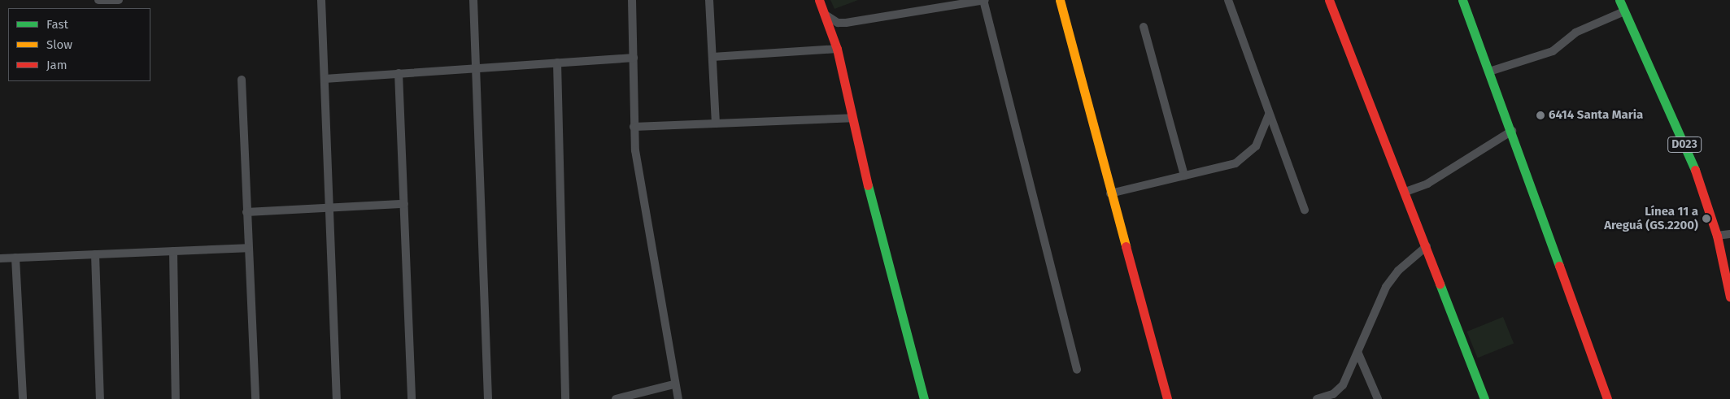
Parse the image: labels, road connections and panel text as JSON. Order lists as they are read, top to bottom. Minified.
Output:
{"streets":{"street":["D023"]},"places":["6414 Santa Maria","Línea 11 a Areguá (GS.2200)"],"legend":["Fast","Slow","Jam"]}
